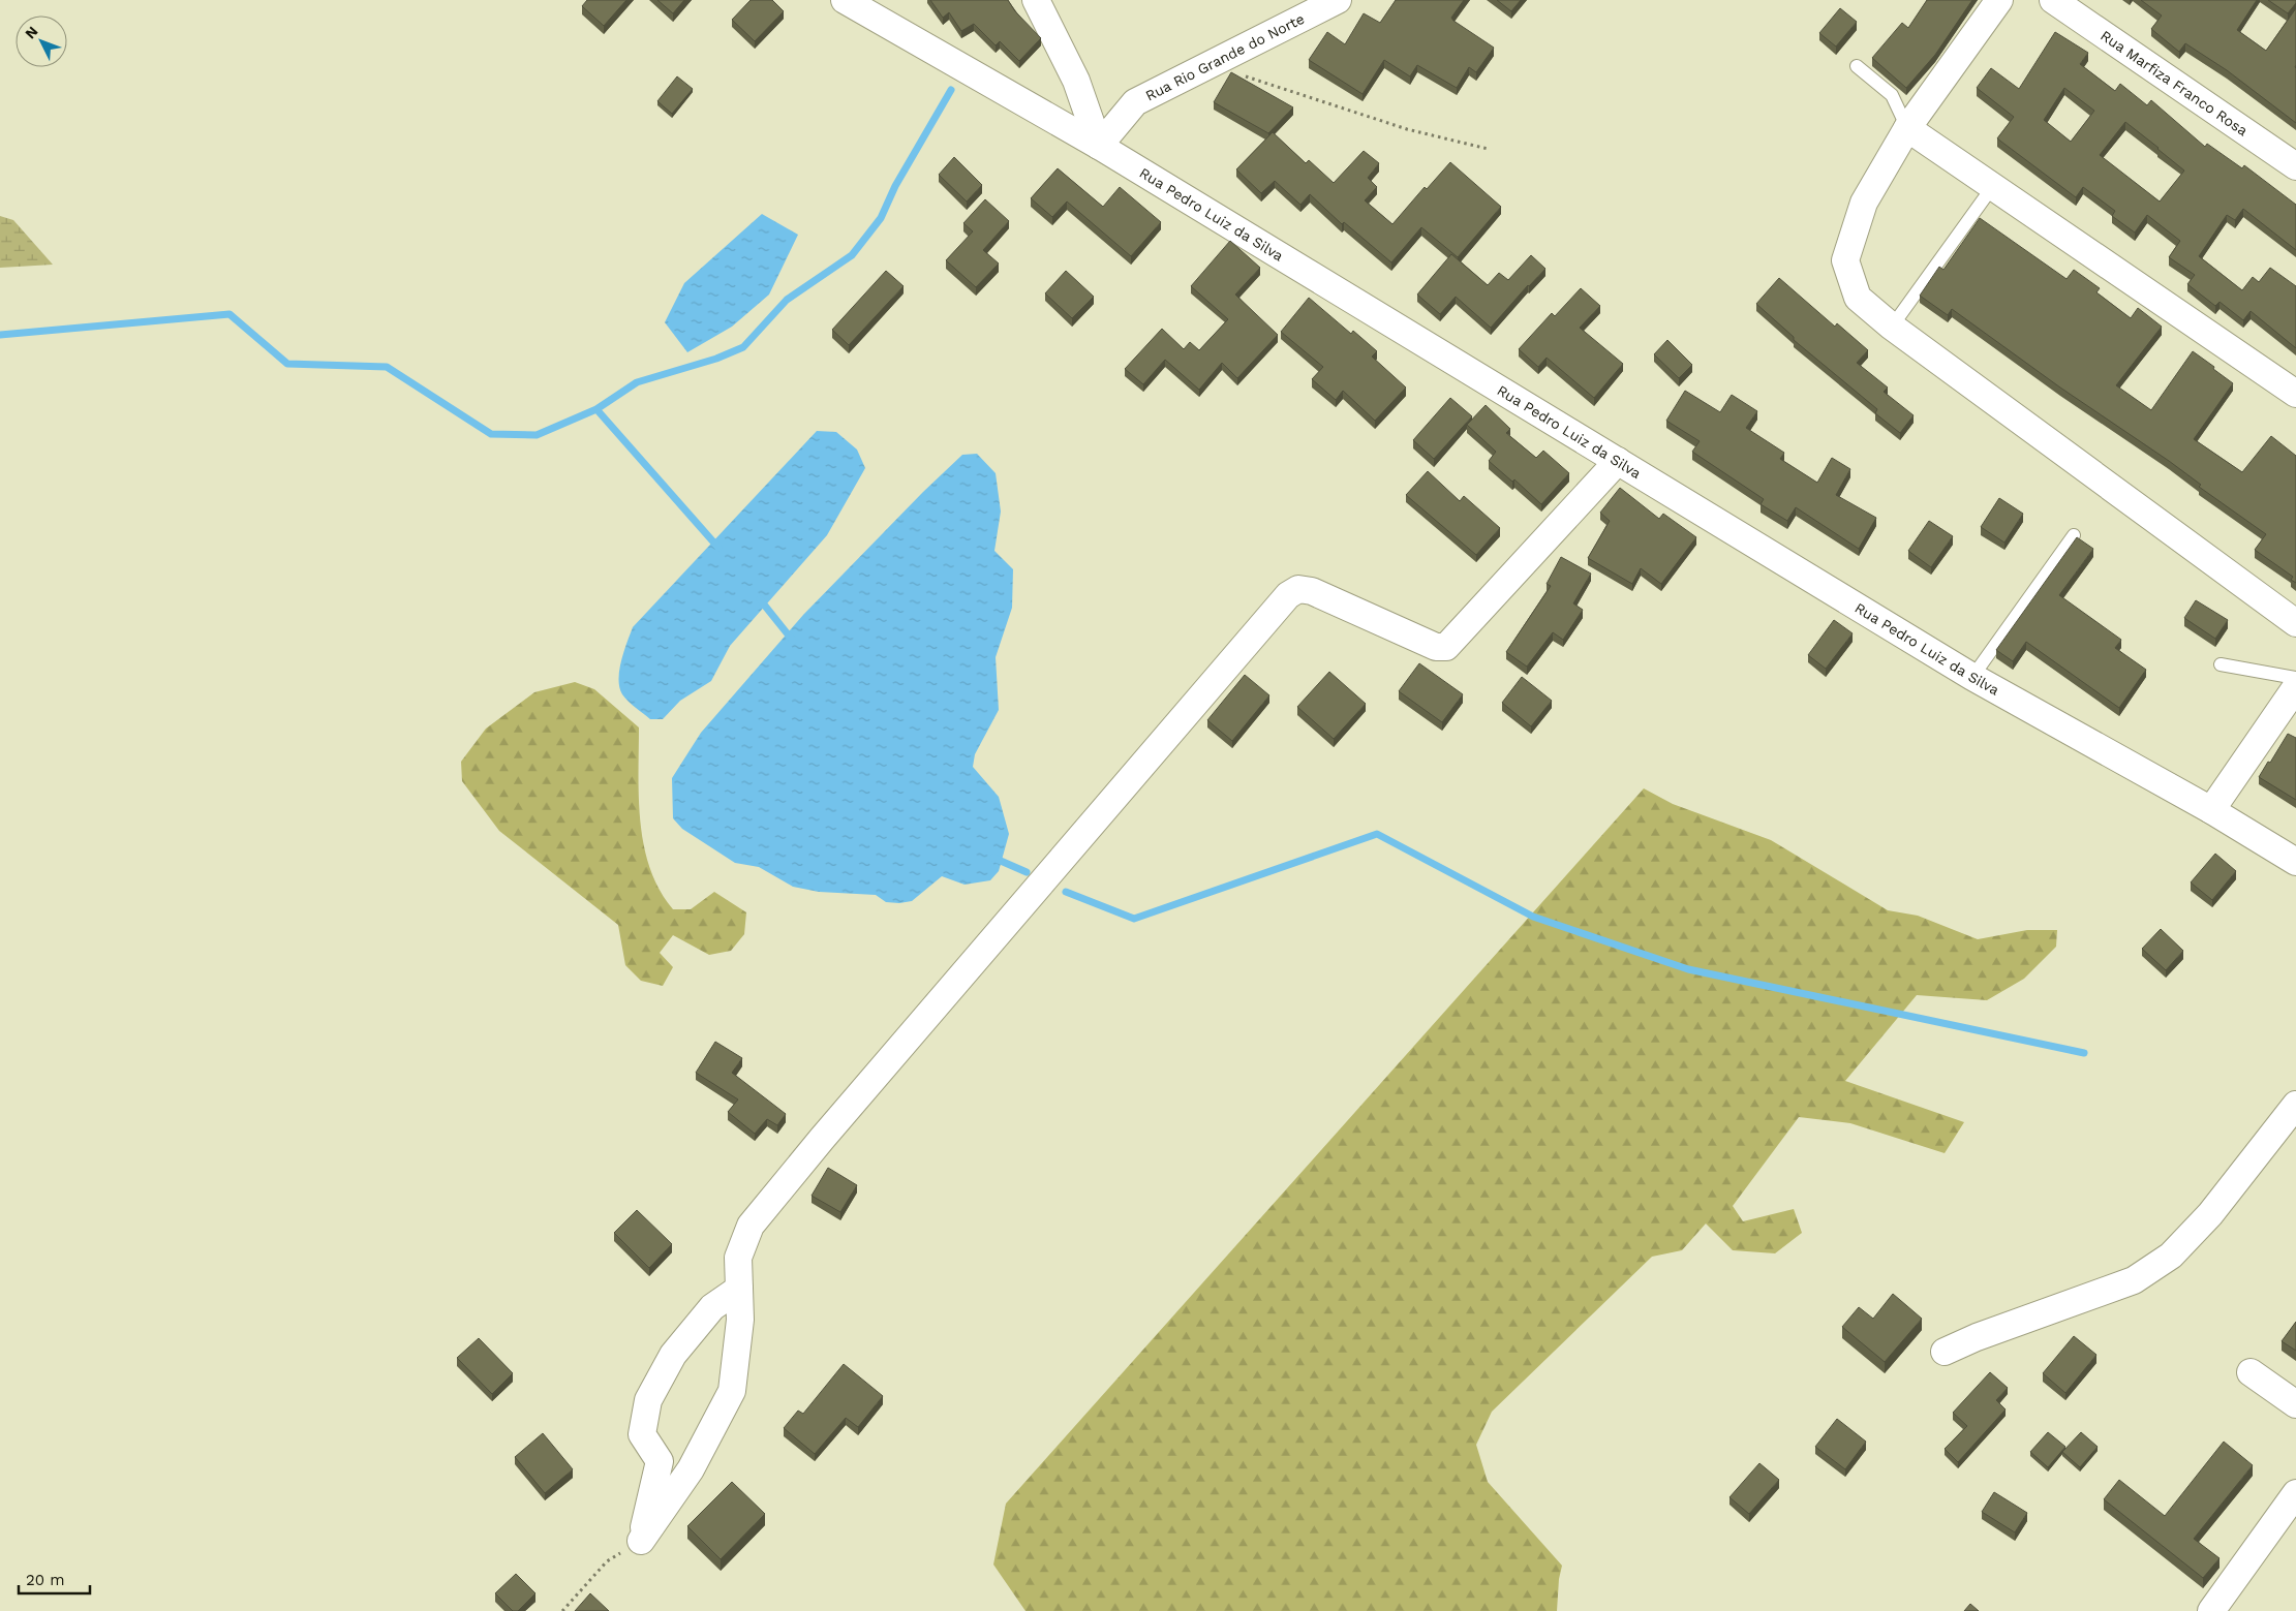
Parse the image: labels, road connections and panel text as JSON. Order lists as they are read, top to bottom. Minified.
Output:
{"streets":{"street":["Rua Rio Grande do Norte","Rua Marfiza Franco Rosa","Rua Pedro Luiz da Silva"]},"crossings":[["Rua Rio Grande do Norte","Rua Pedro Luiz da Silva"]],"scale_bar":"20 m","north":"top left"}
